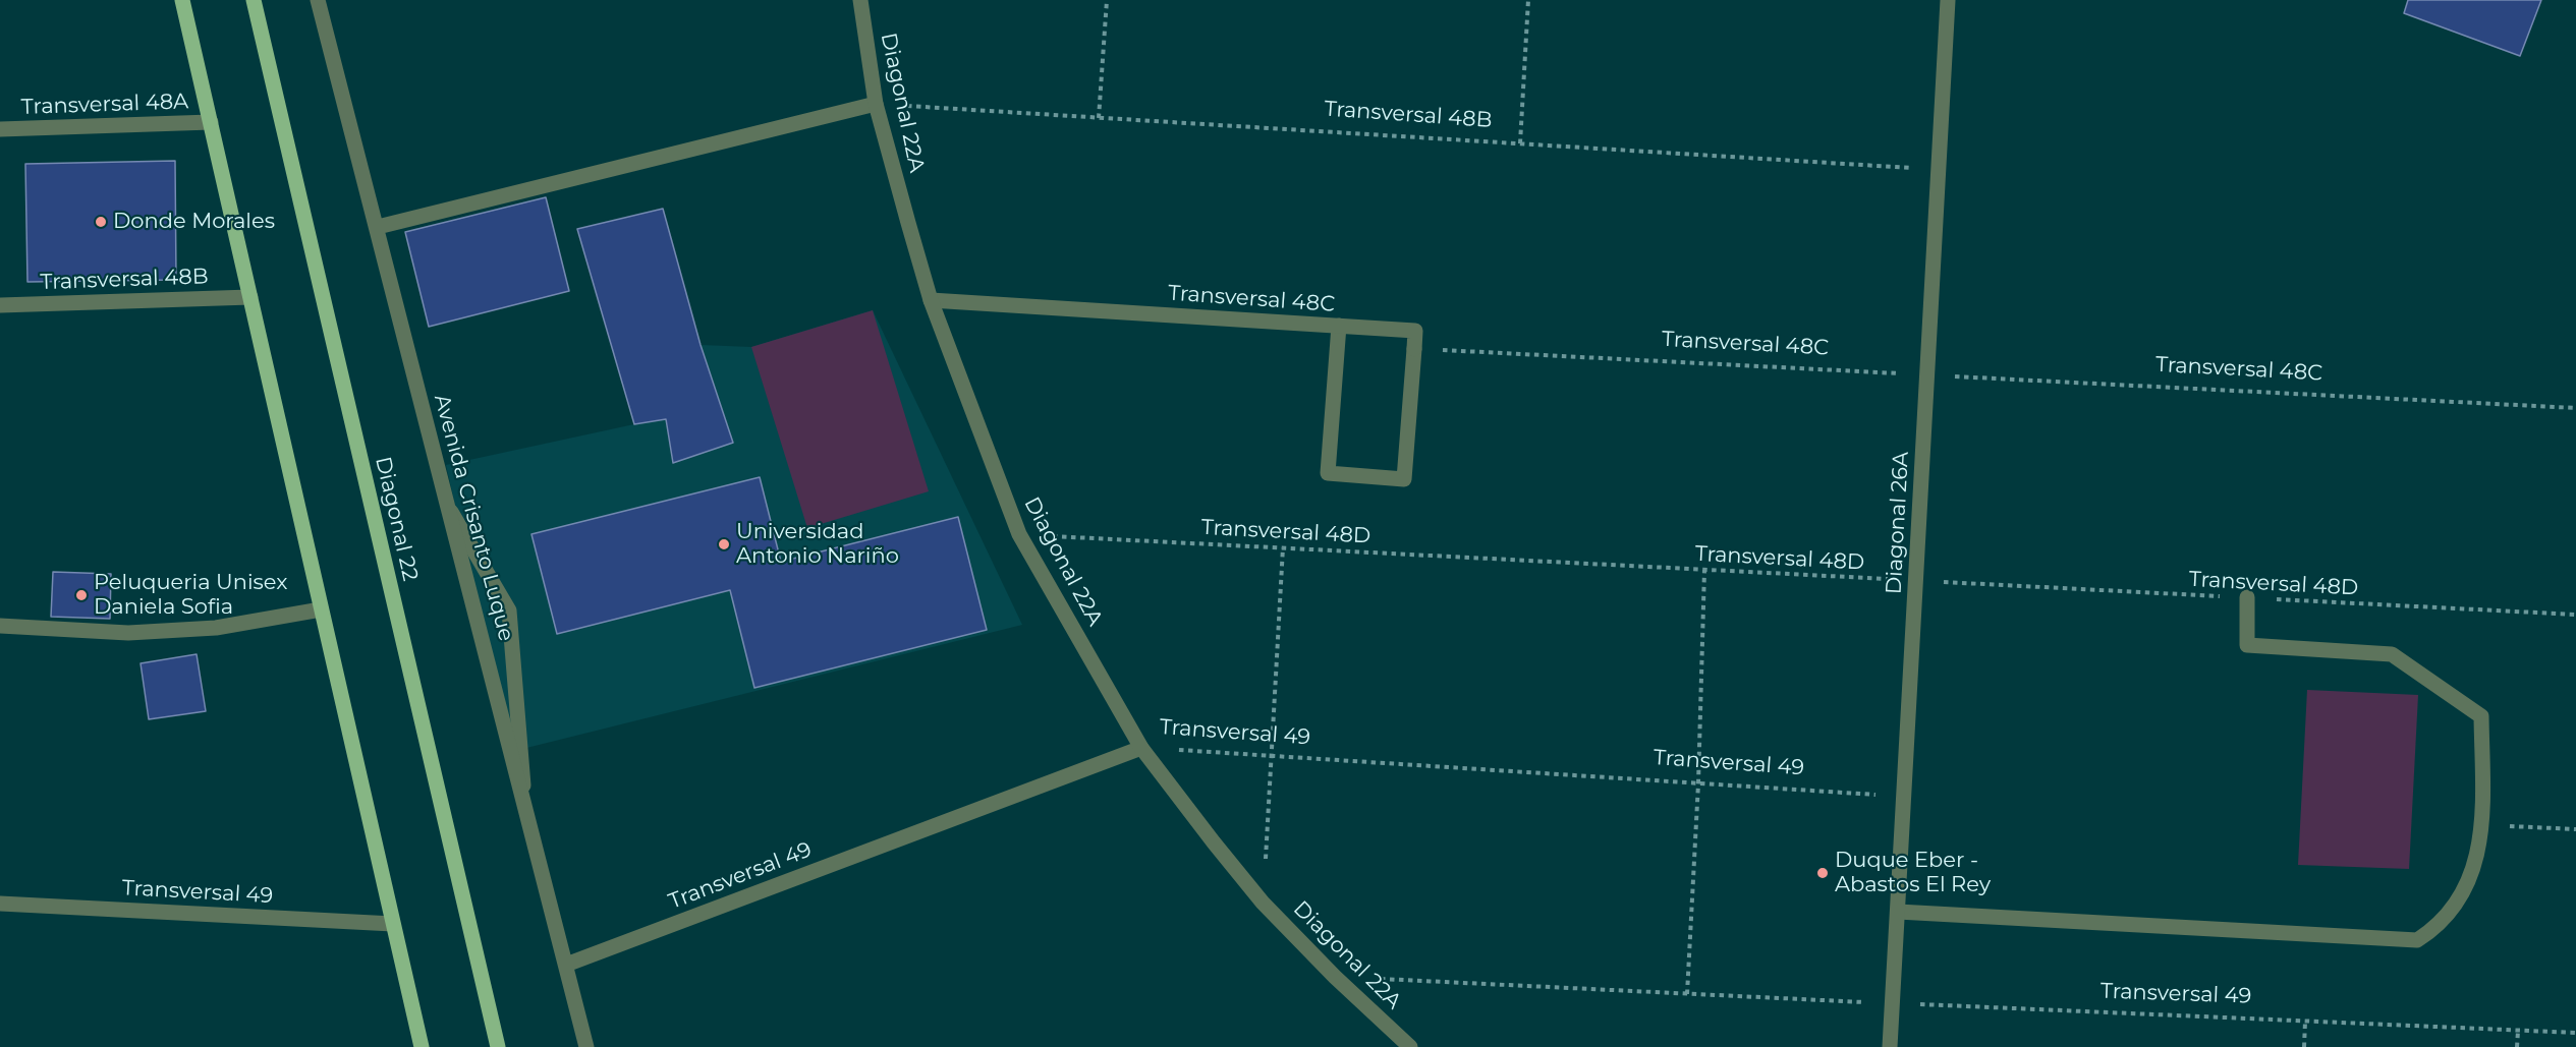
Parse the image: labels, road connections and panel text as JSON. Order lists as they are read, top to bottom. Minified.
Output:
{"streets":{"main road":["Diagonal 22"],"street":["Diagonal 22A","Transversal 48A","Transversal 48B","Transversal 48C","Avenida Crisanto Luque","Diagonal 26A","Transversal 49"],"path":["Transversal 48D"]},"crossings":[["Diagonal 22A","Transversal 48B"],["Diagonal 22A","Transversal 48C"],["Diagonal 22A","Transversal 48D"],["Diagonal 22A","Transversal 49"],["Transversal 48B","Diagonal 26A"],["Transversal 48C","Diagonal 26A"],["Avenida Crisanto Luque","Transversal 49"],["Diagonal 26A","Transversal 48D"],["Diagonal 26A","Transversal 49"]],"places":["Donde Morales","Universidad Antonio Nariño","Peluqueria Unisex Daniela Sofia","Duque Eber - Abastos El Rey"]}
